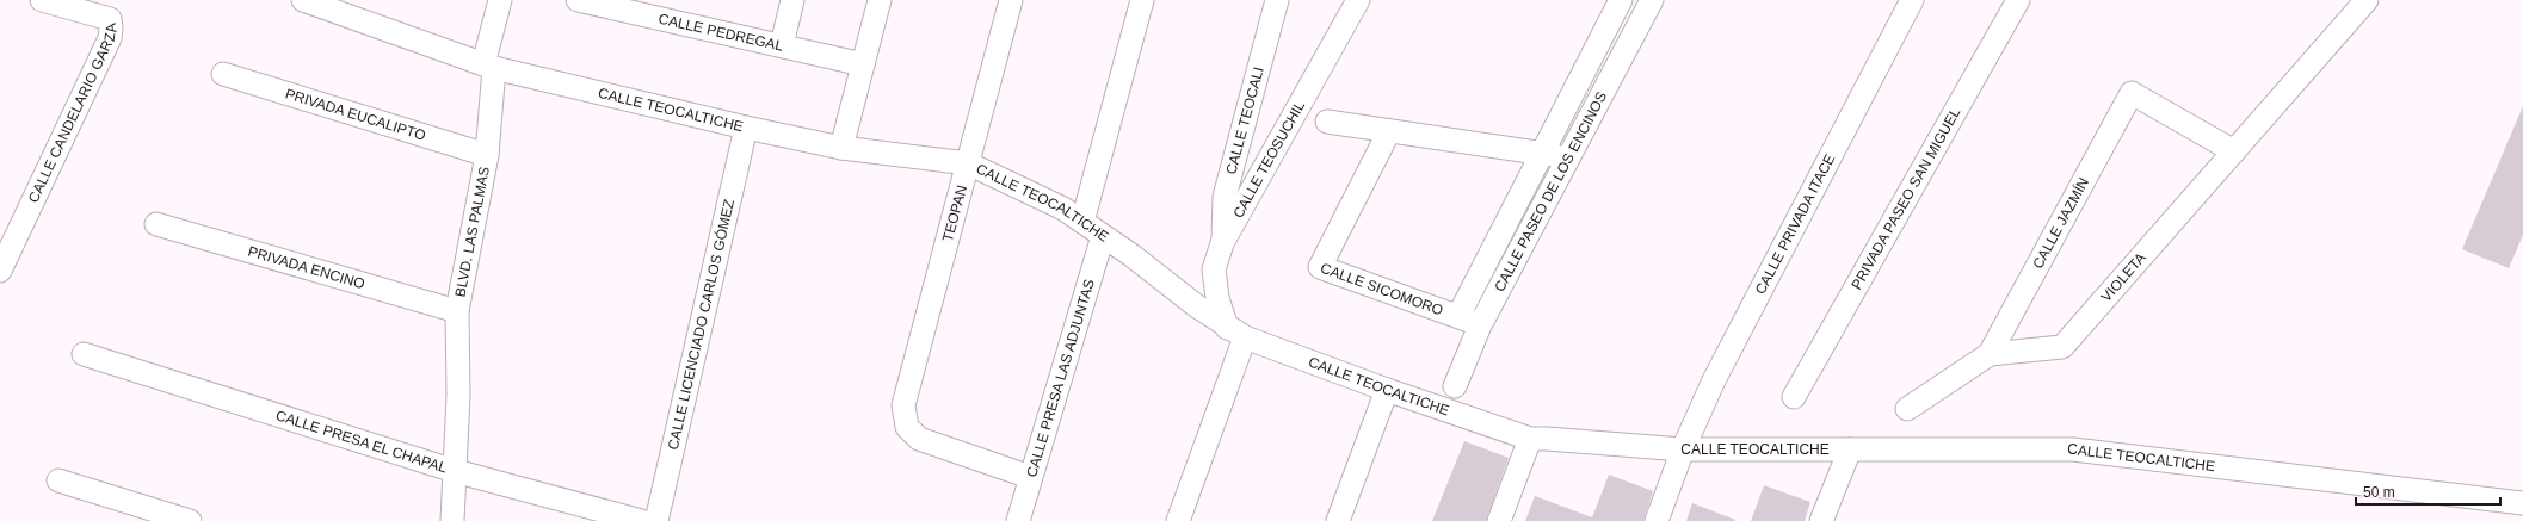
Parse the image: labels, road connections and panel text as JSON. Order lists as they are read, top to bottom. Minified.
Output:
{"streets":{"street":["CALLE PEDREGAL","CALLE TEOCALTICHE","CALLE CANDELARIO GARZA","PRIVADA EUCALIPTO","CALLE TEOCALI","CALLE TEOSUCHIL","CALLE PASEO DE LOS ENCINOS","PRIVADA PASEO SAN MIGUEL","TEOPAN","CALLE JAZMÍN","CALLE PRIVADA ITACE","BLVD. LAS PALMAS","PRIVADA ENCINO","VIOLETA","CALLE SICOMORO","CALLE LICENCIADO CARLOS GÓMEZ","CALLE PRESA LAS ADJUNTAS","CALLE PRESA EL CHAPAL"]},"crossings":[["CALLE TEOCALTICHE","CALLE TEOSUCHIL"],["CALLE TEOCALTICHE","TEOPAN"],["CALLE TEOCALTICHE","CALLE PRIVADA ITACE"],["CALLE TEOCALTICHE","BLVD. LAS PALMAS"],["CALLE TEOCALTICHE","CALLE LICENCIADO CARLOS GÓMEZ"],["CALLE TEOCALTICHE","CALLE PRESA LAS ADJUNTAS"],["PRIVADA EUCALIPTO","BLVD. LAS PALMAS"],["CALLE TEOCALI","CALLE TEOSUCHIL"],["CALLE PASEO DE LOS ENCINOS","CALLE SICOMORO"],["TEOPAN","CALLE PRESA LAS ADJUNTAS"],["CALLE JAZMÍN","VIOLETA"],["BLVD. LAS PALMAS","PRIVADA ENCINO"],["BLVD. LAS PALMAS","CALLE PRESA EL CHAPAL"]],"scale_bar":"50 m"}
